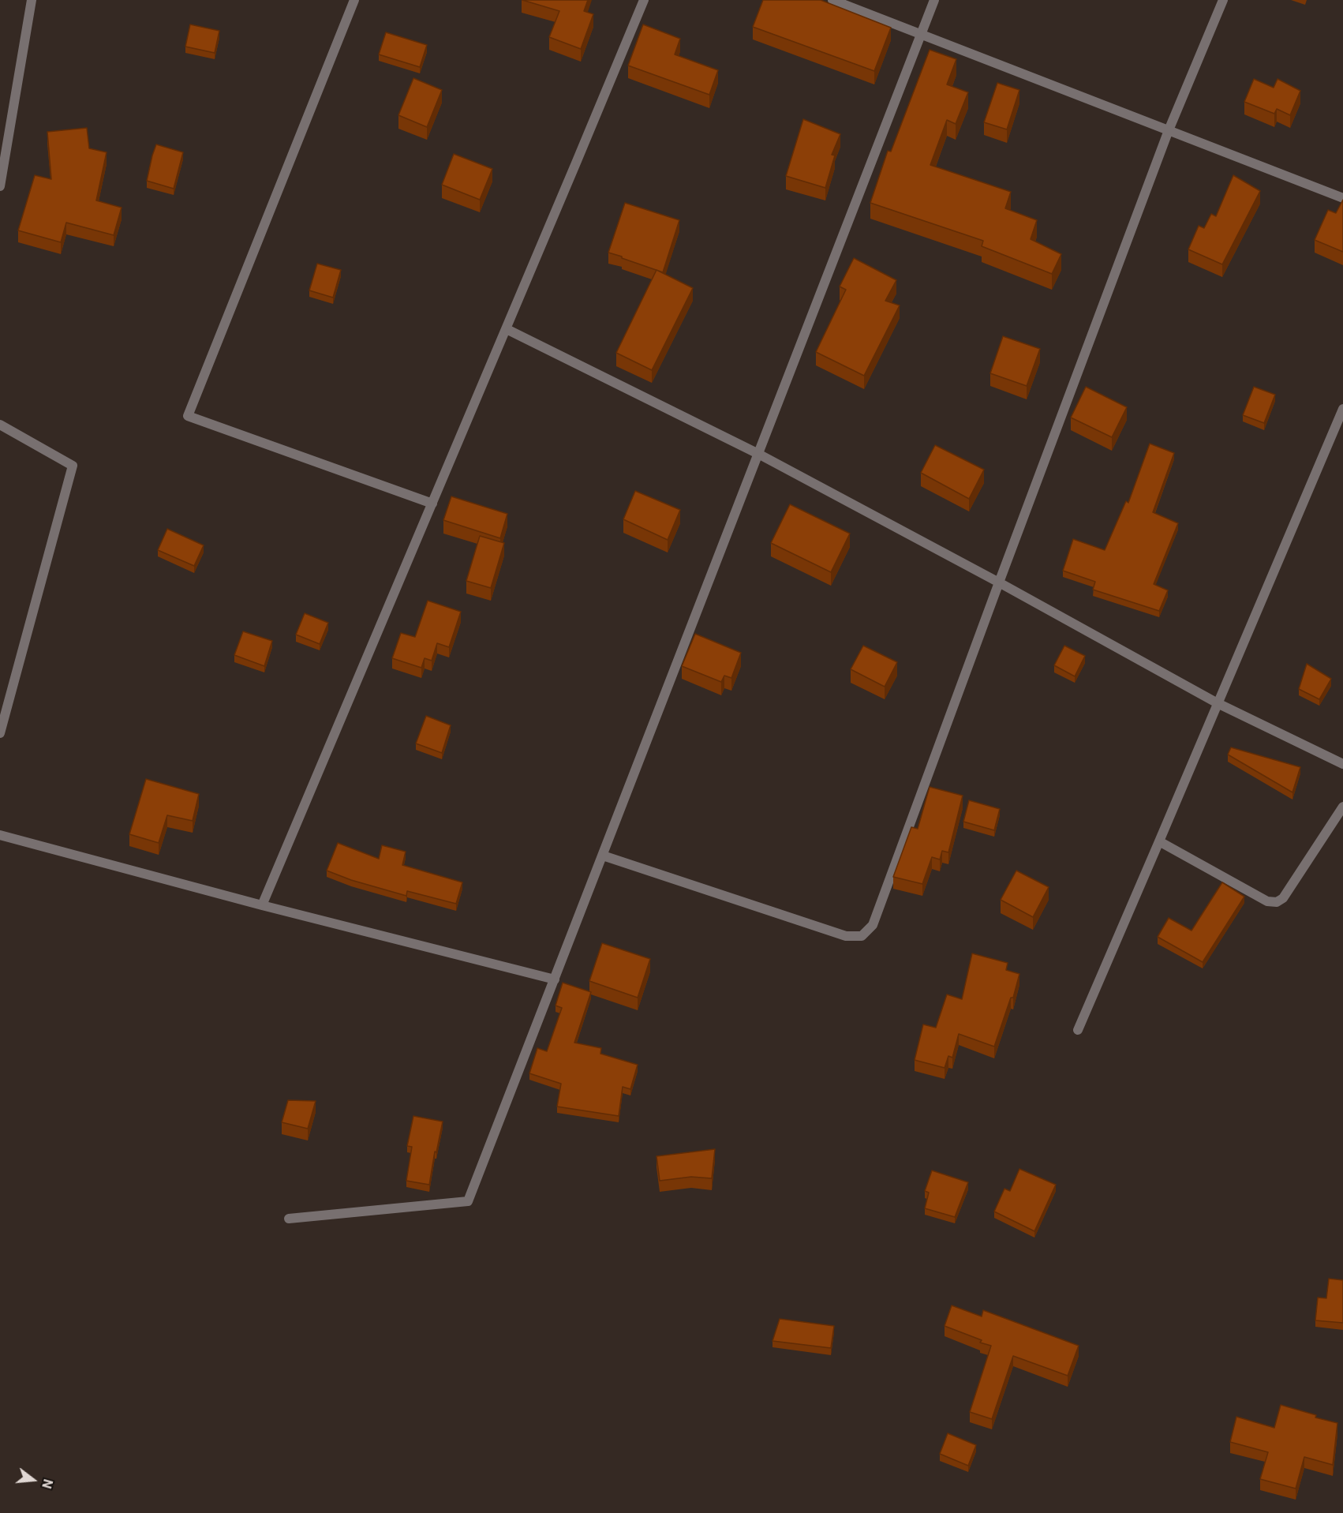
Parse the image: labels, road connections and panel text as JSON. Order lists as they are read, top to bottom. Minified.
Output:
{"north":"right"}
